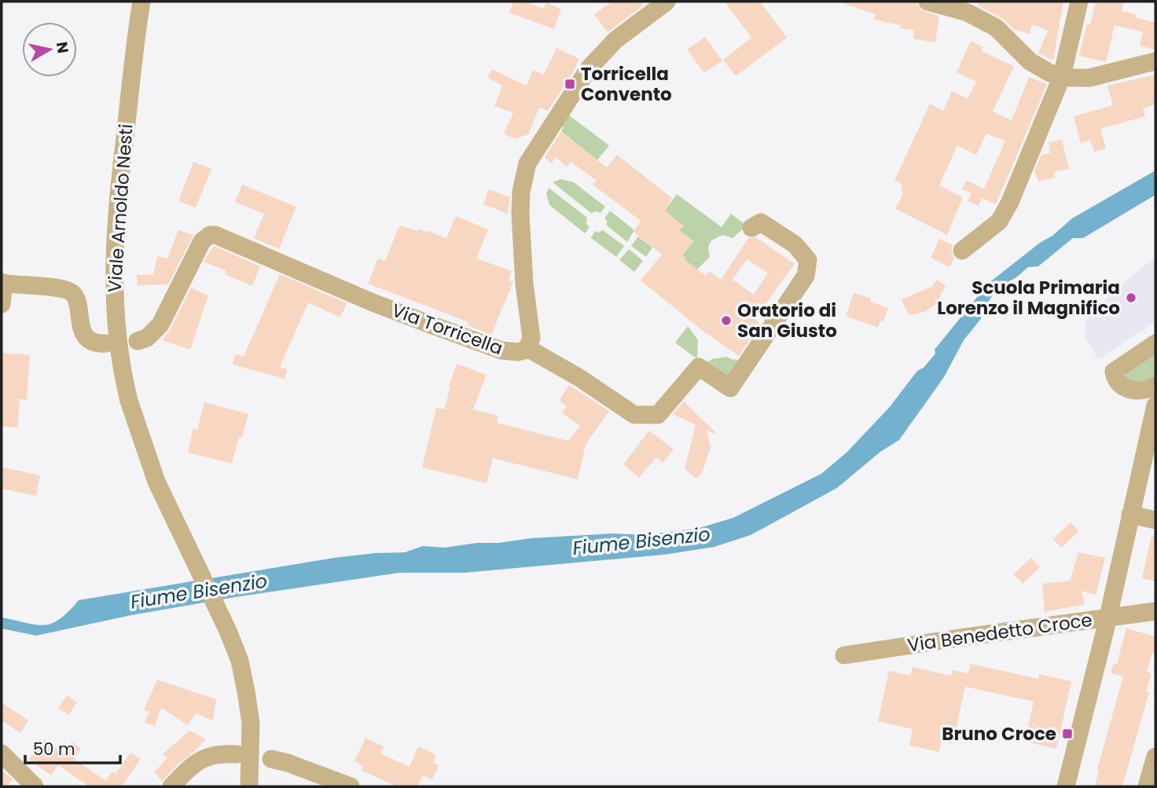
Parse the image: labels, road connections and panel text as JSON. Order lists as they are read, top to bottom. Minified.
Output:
{"streets":{"street":["Viale Arnoldo Nesti","Via Torricella","Via Benedetto Croce"]},"water":["Fiume Bisenzio"],"places":{"transit":["Torricella Convento","Bruno Croce"],"other":["Scuola Primaria Lorenzo il Magnifico","Oratorio di San Giusto"]},"scale_bar":"50 m","north":"right"}
